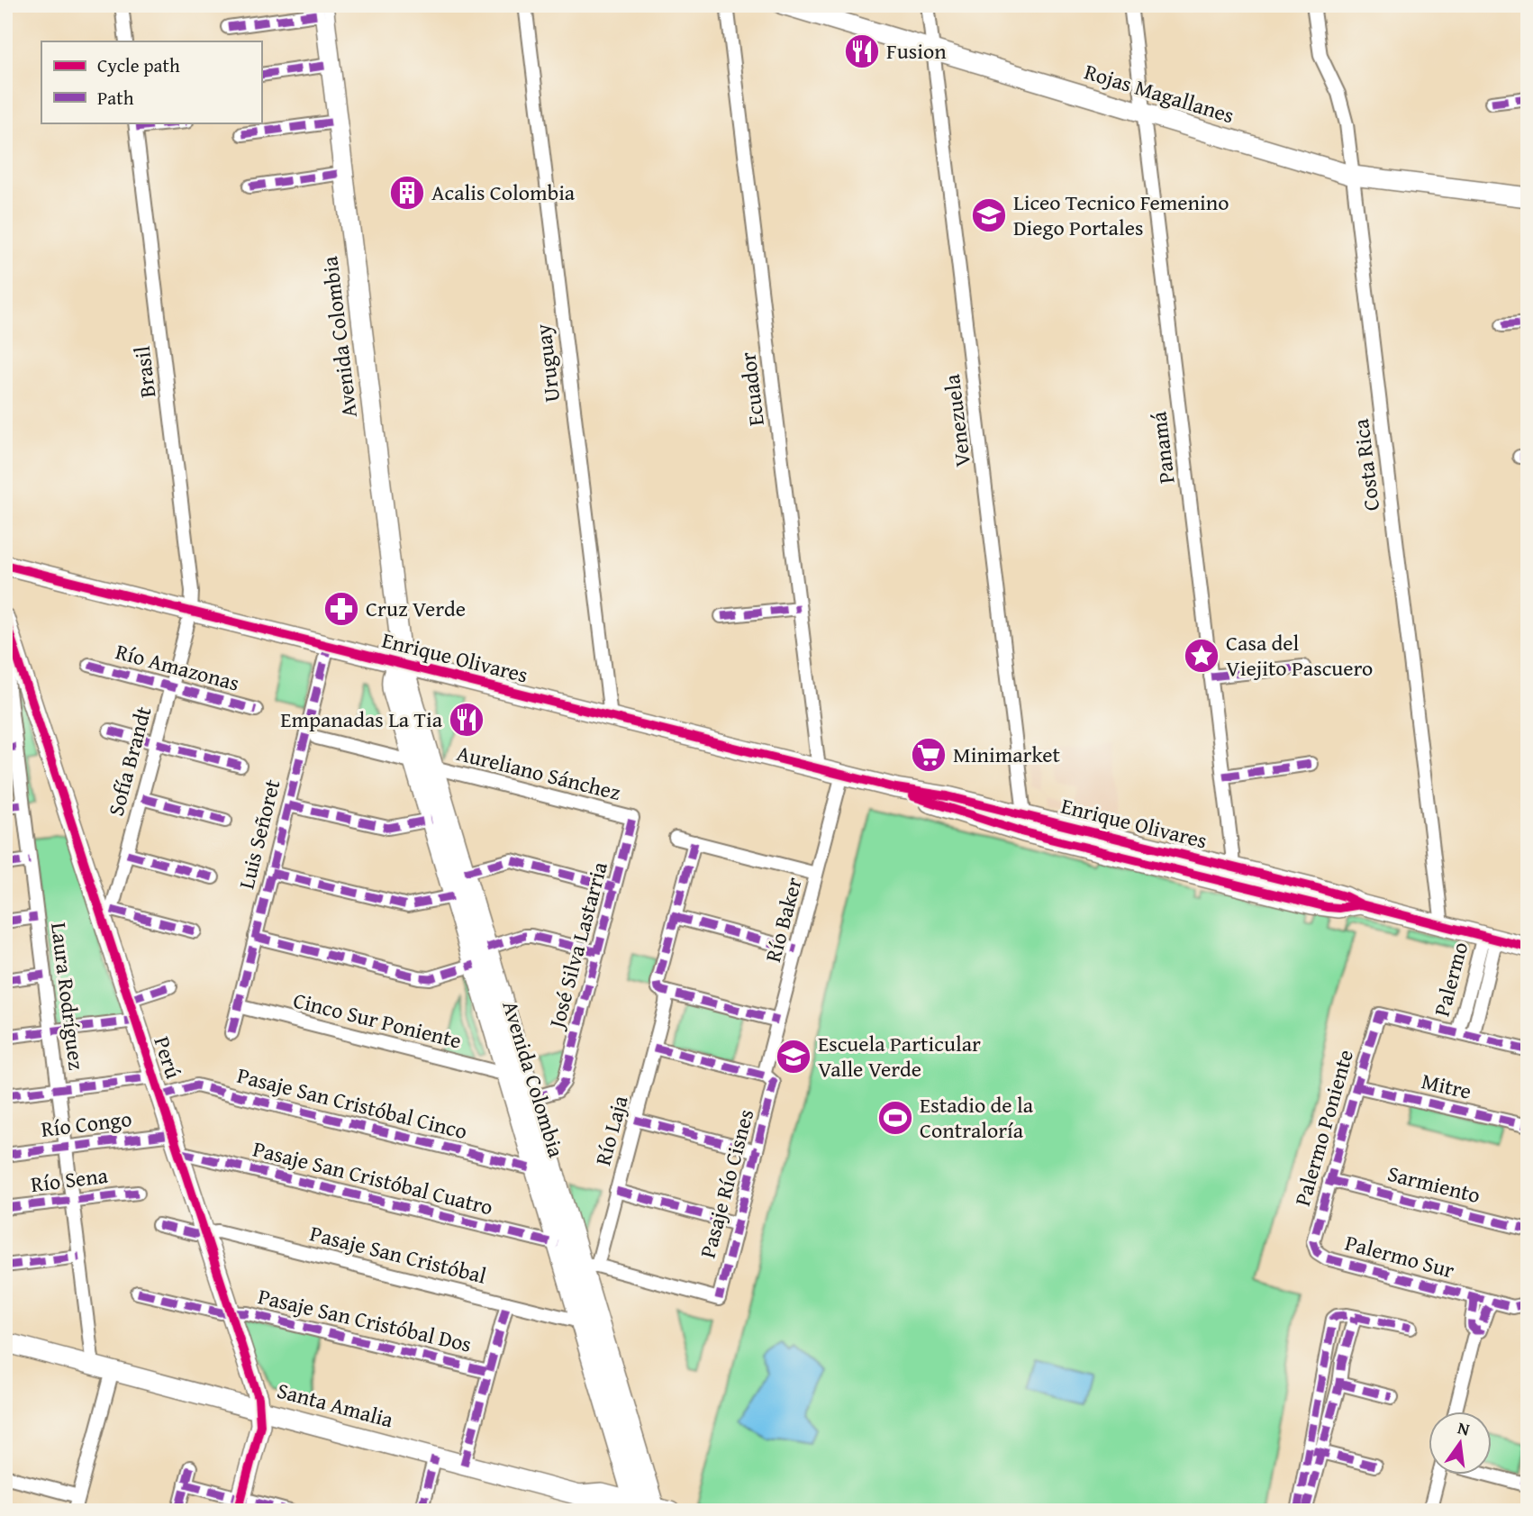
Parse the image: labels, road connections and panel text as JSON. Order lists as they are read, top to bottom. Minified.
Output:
{"streets":{"main road":["Rojas Magallanes","Avenida Colombia","Enrique Olivares","Perú","Santa Amalia"],"street":["Uruguay","Brasil","Ecuador","Venezuela","Panamá","Costa Rica","Río Amazonas","Sofía Brandt","Aureliano Sánchez","Luis Señoret","Río Baker","José Silva Lastarria","Palermo","Laura Rodríguez","Cinco Sur Poniente","Mitre","Pasaje San Cristóbal Cinco","Río Congo","Palermo Poniente","Río Laja","Pasaje San Cristóbal Cuatro","Río Sena","Pasaje Río Cisnes","Sarmiento","Pasaje San Cristóbal","Palermo Sur","Pasaje San Cristóbal Dos"]},"crossings":[["Rojas Magallanes","Venezuela"],["Rojas Magallanes","Panamá"],["Rojas Magallanes","Costa Rica"],["Avenida Colombia","Enrique Olivares"],["Avenida Colombia","Aureliano Sánchez"],["Avenida Colombia","José Silva Lastarria"],["Avenida Colombia","Cinco Sur Poniente"],["Avenida Colombia","Pasaje San Cristóbal Cinco"],["Avenida Colombia","Río Laja"],["Avenida Colombia","Pasaje San Cristóbal Cuatro"],["Avenida Colombia","Pasaje Río Cisnes"],["Avenida Colombia","Pasaje San Cristóbal"],["Avenida Colombia","Santa Amalia"],["Uruguay","Enrique Olivares"],["Brasil","Enrique Olivares"],["Brasil","Sofía Brandt"],["Ecuador","Enrique Olivares"],["Venezuela","Enrique Olivares"],["Panamá","Enrique Olivares"],["Costa Rica","Enrique Olivares"],["Enrique Olivares","Sofía Brandt"],["Enrique Olivares","Luis Señoret"],["Enrique Olivares","Río Baker"],["Enrique Olivares","Palermo"],["Río Amazonas","Sofía Brandt"],["Sofía Brandt","Perú"],["Aureliano Sánchez","José Silva Lastarria"],["Luis Señoret","Cinco Sur Poniente"],["Río Baker","Pasaje Río Cisnes"],["Palermo","Palermo Poniente"],["Laura Rodríguez","Perú"],["Laura Rodríguez","Río Congo"],["Laura Rodríguez","Río Sena"],["Laura Rodríguez","Santa Amalia"],["Perú","Pasaje San Cristóbal Cinco"],["Perú","Río Congo"],["Perú","Pasaje San Cristóbal Cuatro"],["Perú","Pasaje San Cristóbal"],["Perú","Pasaje San Cristóbal Dos"],["Perú","Santa Amalia"],["Mitre","Palermo Poniente"],["Palermo Poniente","Sarmiento"],["Palermo Poniente","Palermo Sur"],["Río Laja","Pasaje Río Cisnes"]],"places":{"restaurant":["Fusion","Empanadas La Tia"],"building":["Acalis Colombia"],"school or university":["Liceo Tecnico Femenino Diego Portales","Escuela Particular Valle Verde"],"pharmacy":["Cruz Verde"],"place":["Casa del Viejito Pascuero"],"supermarket":["Minimarket"],"sports":["Estadio de la Contraloría"]},"legend":["Cycle path","Path"],"north":"top"}
